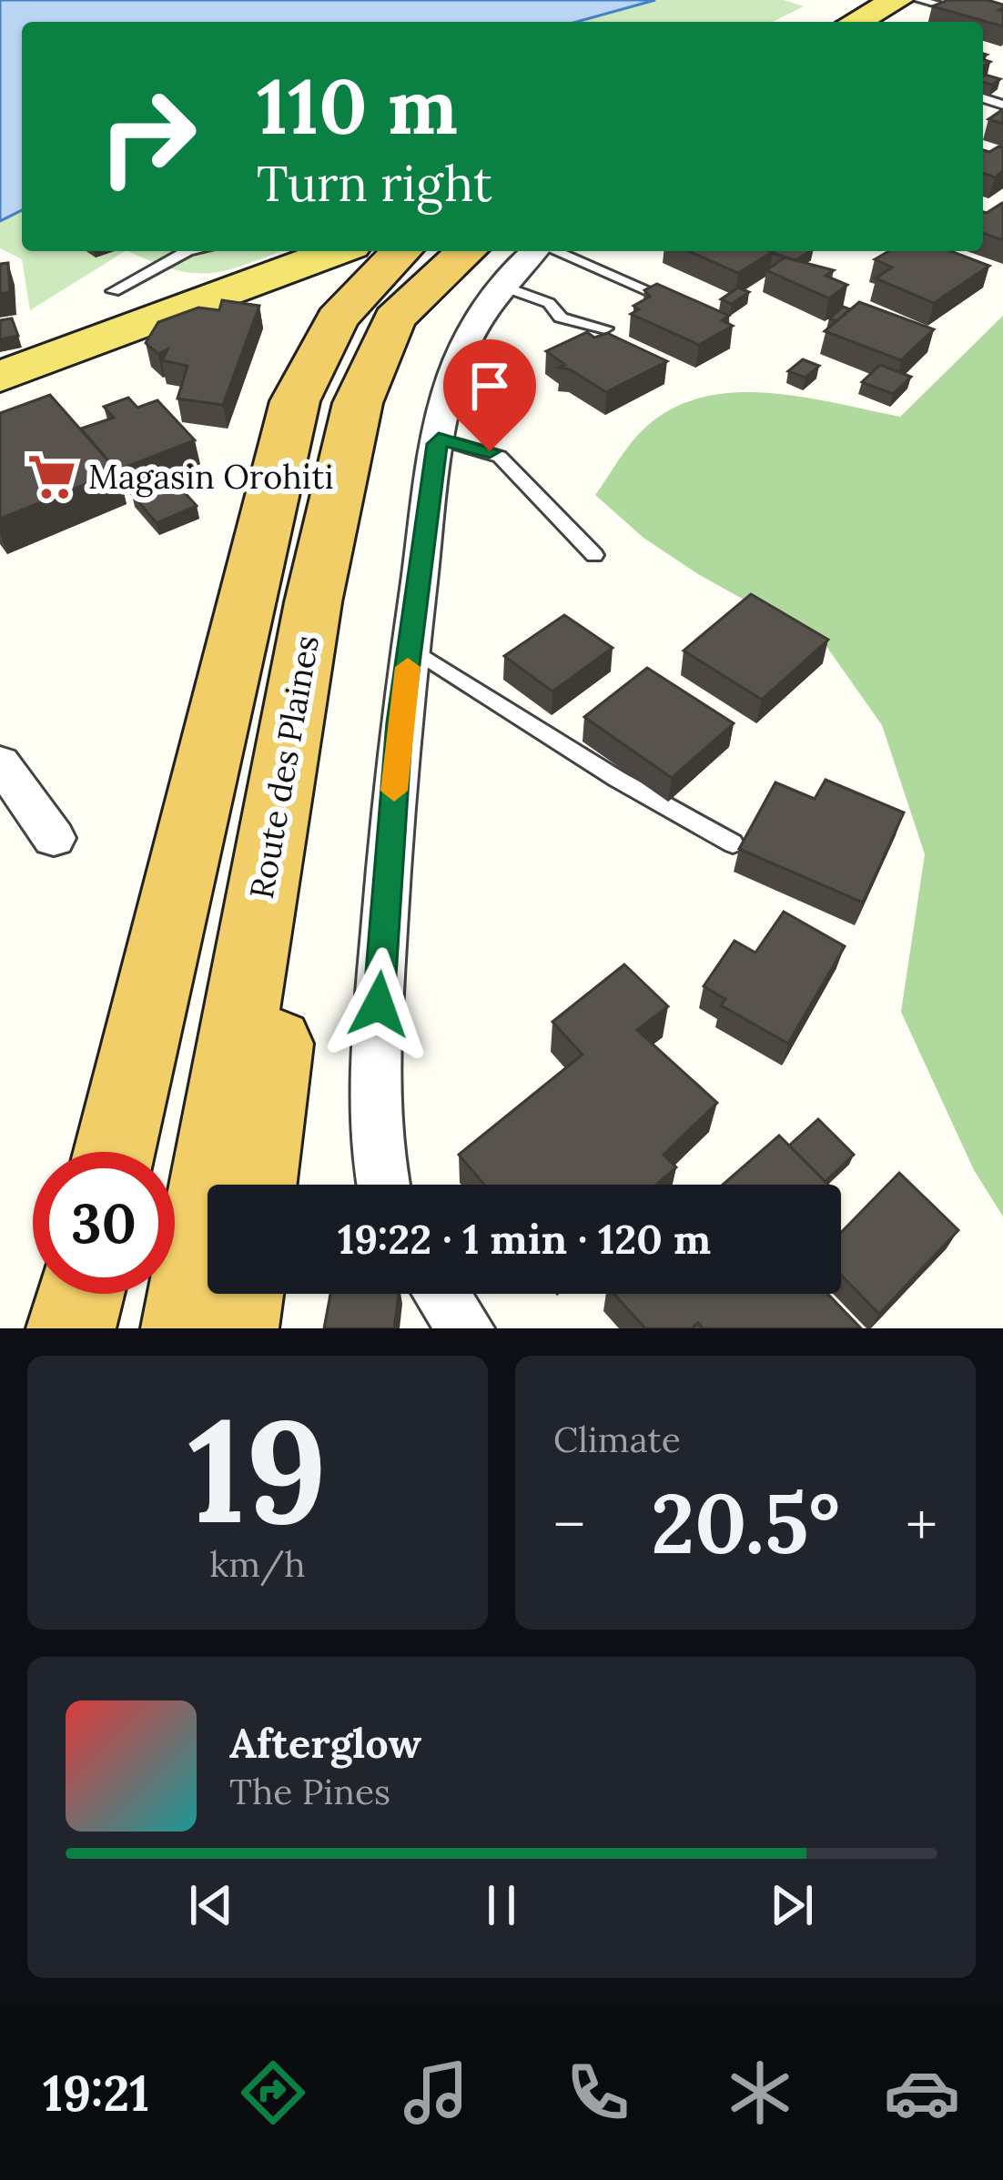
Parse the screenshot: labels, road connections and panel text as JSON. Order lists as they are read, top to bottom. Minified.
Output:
{"streets":{"highway":["Route des Plaines"]},"places":{"supermarket":["Magasin Orohiti"]},"page":{"turn":["110 m","Turn right"],"limit":"30","trip":"19:22 · 1 min · 120 m","tile":[["19","km/h"],"Climate"],"heat":["−","20.5°","+"],"song":["Afterglow","The Pines"],"tabs":"19:21"}}
